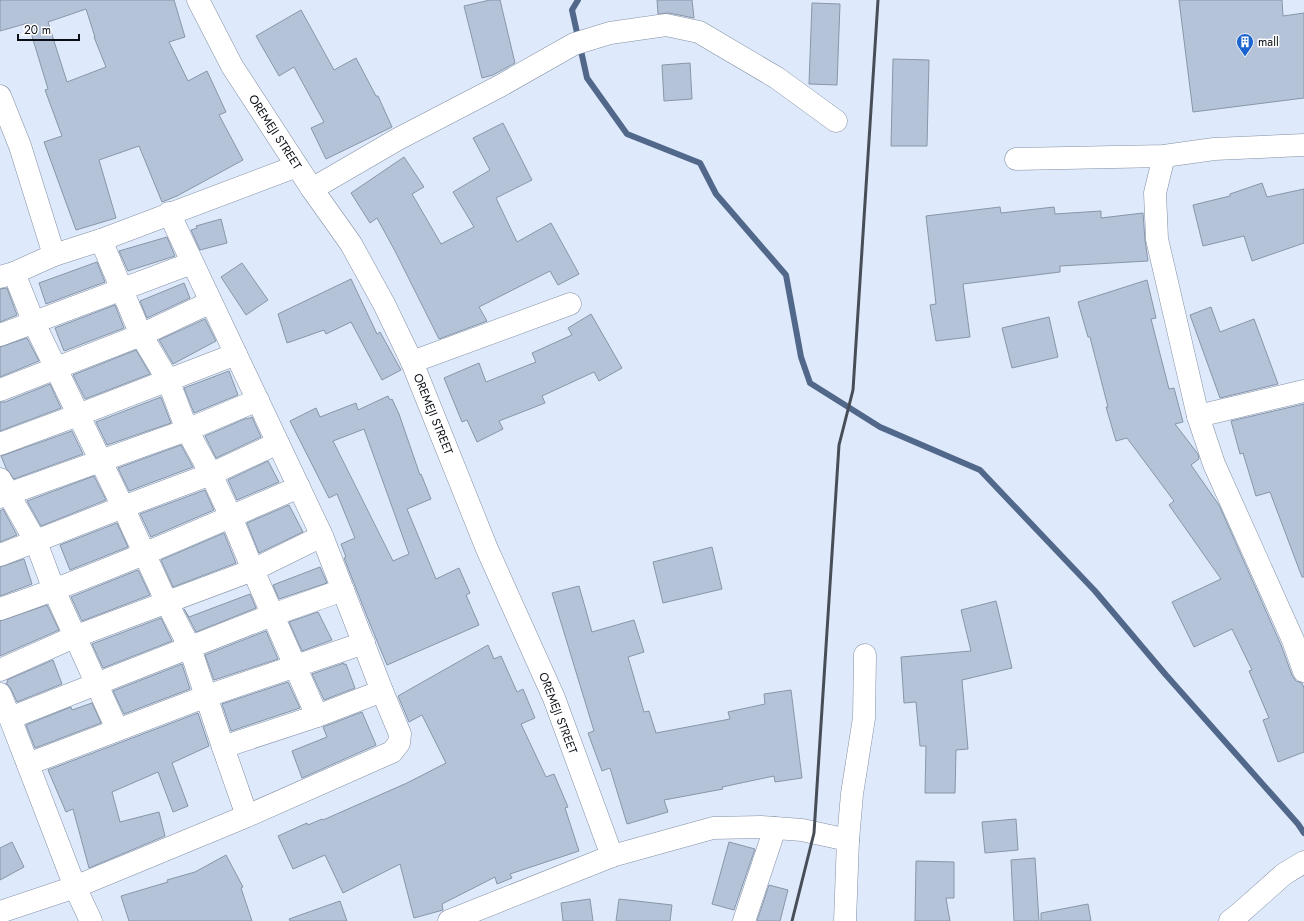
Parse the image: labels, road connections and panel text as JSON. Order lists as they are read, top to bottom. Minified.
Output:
{"streets":{"street":["OREMEJI STREET"]},"places":{"building":["mall"]},"scale_bar":"20 m"}
